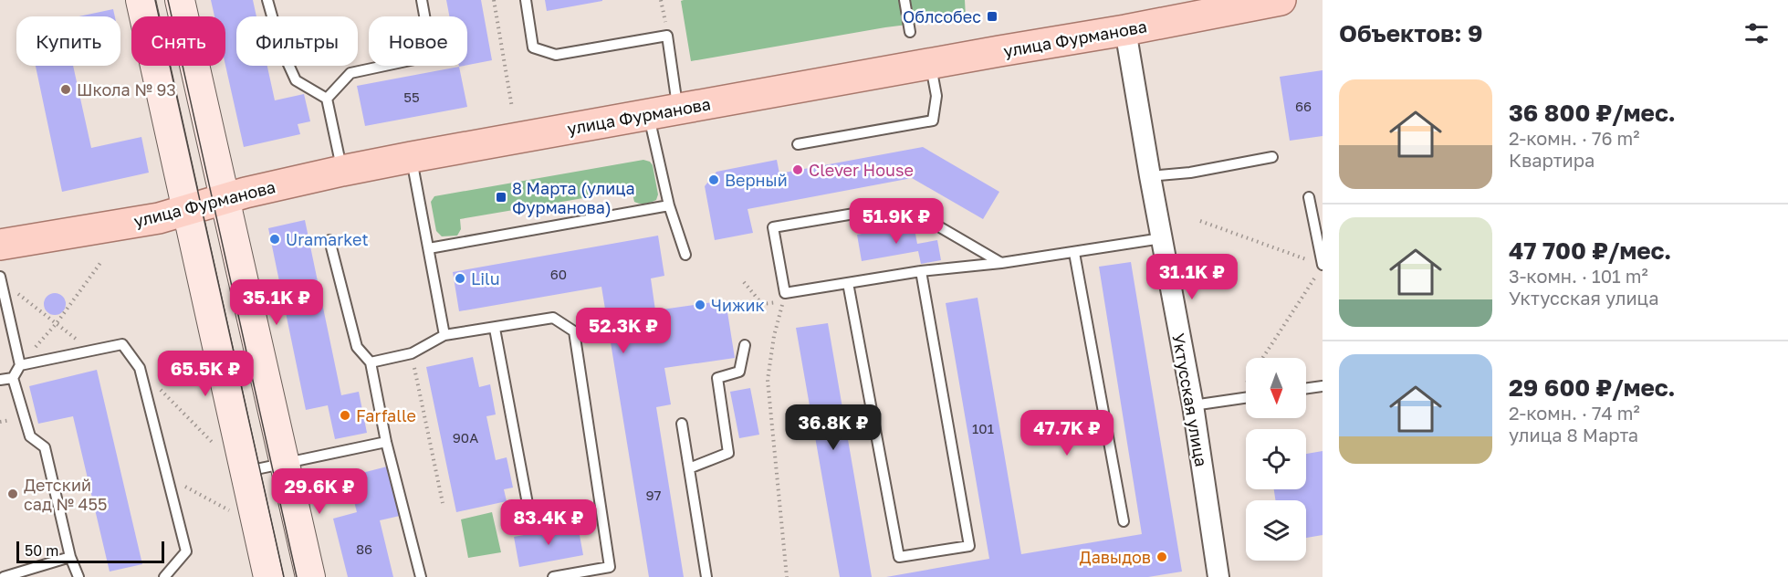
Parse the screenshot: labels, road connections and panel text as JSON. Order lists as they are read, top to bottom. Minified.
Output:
{"streets":{"main road":["улица Фурманова"],"street":["Уктусская улица"]},"crossings":[["улица Фурманова","Уктусская улица"]],"places":{"transit":["Облсобес","8 Марта (улица Фурманова)"],"other":["Школа № 93","Clever House","Верный","Uramarket","Lilu","Чижик","Farfalle","Детский сад № 455","Давыдов"]},"house_numbers":["55","66","60","101","90А","97","86"],"scale_bar":"50 m","north":"bottom","page":{"heading":"Объектов: 9","chip":["Купить","Снять","Фильтры","Новое"],"list":[{"name":"36 800 ₽/мес.","note":"2-комн. · 76 m² · Квартира"},{"name":"47 700 ₽/мес.","note":"3-комн. · 101 m² · Уктусская улица"},{"name":"29 600 ₽/мес.","note":"2-комн. · 74 m² · улица 8 Марта"}],"price":["51.9K ₽","31.1K ₽","35.1K ₽","52.3K ₽","65.5K ₽","36.8K ₽","47.7K ₽","29.6K ₽","83.4K ₽"],"scale":"50 m"}}
